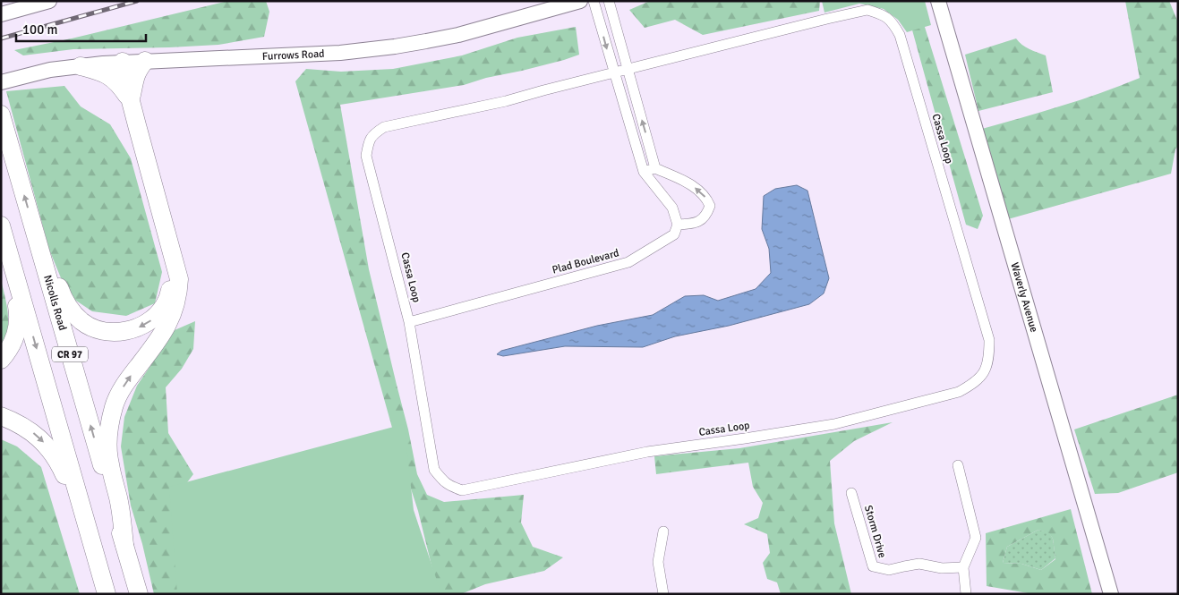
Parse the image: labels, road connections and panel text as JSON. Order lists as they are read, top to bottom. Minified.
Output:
{"streets":{"highway":["Nicolls Road","CR 97"],"street":["Furrows Road","Cassa Loop","Plad Boulevard","Waverly Avenue","Storm Drive"]},"crossings":[["Cassa Loop","Plad Boulevard"]],"scale_bar":"100 m"}
